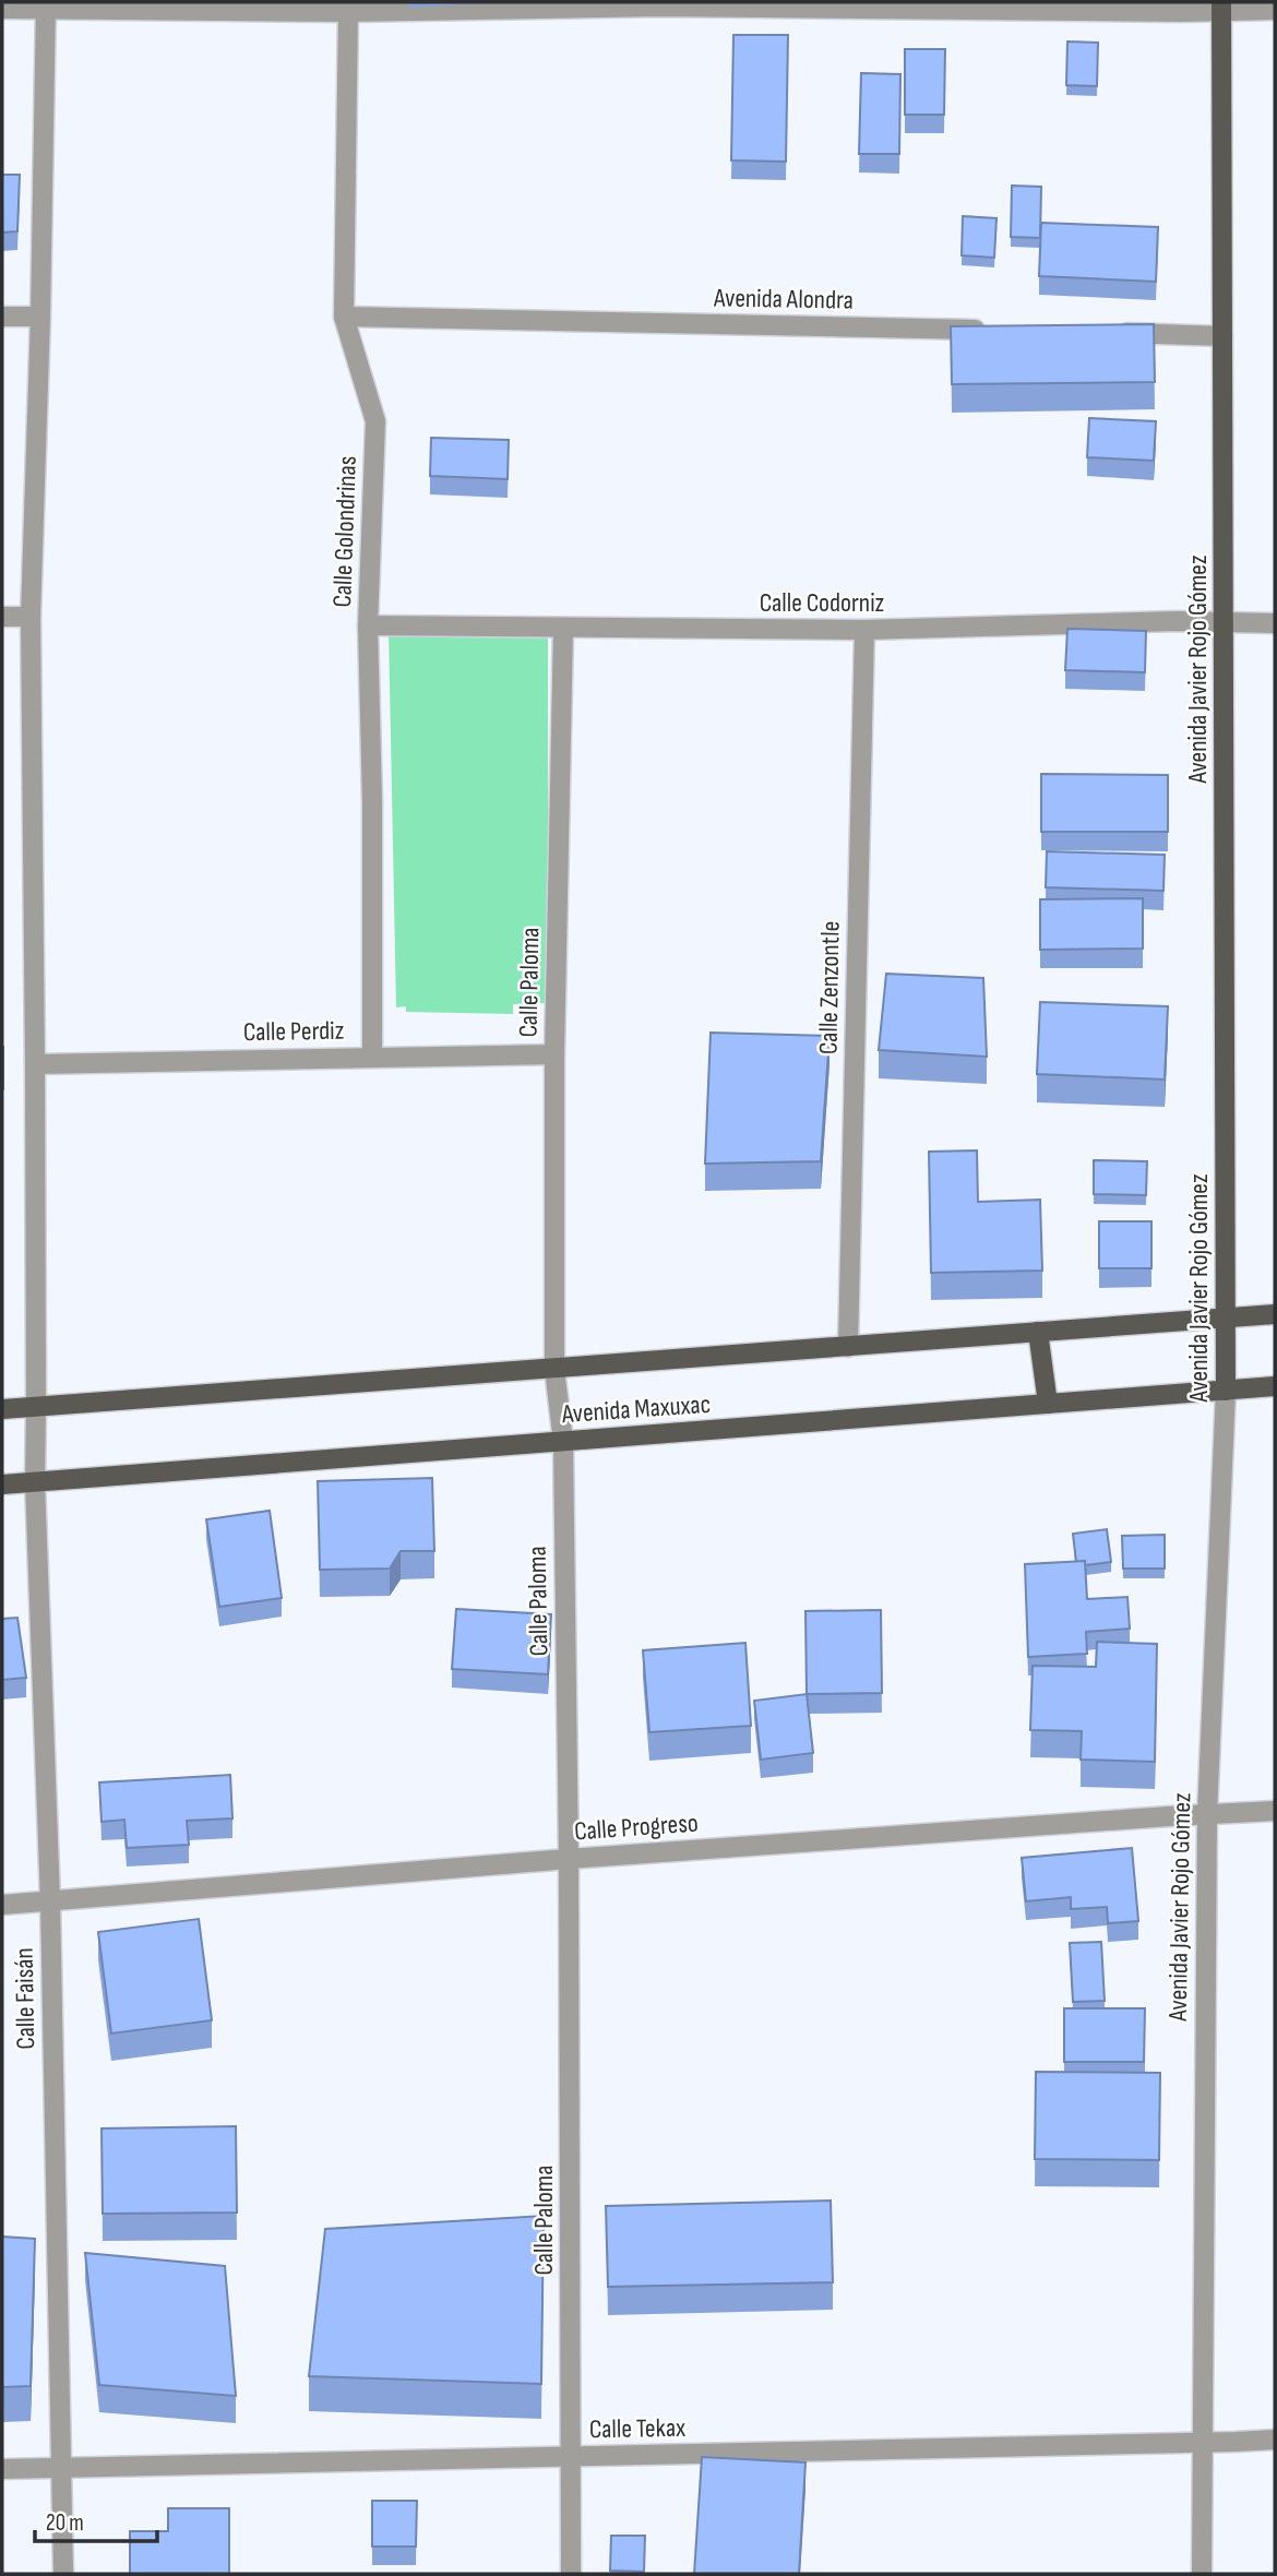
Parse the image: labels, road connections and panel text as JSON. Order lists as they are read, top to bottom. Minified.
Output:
{"streets":{"main road":["Avenida Javier Rojo Gómez","Avenida Maxuxac"],"street":["Avenida Alondra","Calle Golondrinas","Calle Codorniz","Calle Paloma","Calle Zenzontle","Calle Perdiz","Calle Progreso","Calle Faisán","Calle Tekax"]},"crossings":[["Avenida Alondra","Calle Golondrinas"],["Calle Golondrinas","Calle Codorniz"],["Calle Golondrinas","Calle Perdiz"],["Calle Codorniz","Avenida Javier Rojo Gómez"],["Calle Codorniz","Calle Paloma"],["Calle Codorniz","Calle Zenzontle"],["Avenida Javier Rojo Gómez","Avenida Maxuxac"],["Avenida Javier Rojo Gómez","Calle Progreso"],["Avenida Javier Rojo Gómez","Calle Tekax"],["Calle Paloma","Calle Perdiz"],["Calle Paloma","Avenida Maxuxac"],["Calle Paloma","Calle Progreso"],["Calle Paloma","Calle Tekax"],["Calle Zenzontle","Avenida Maxuxac"],["Calle Perdiz","Calle Faisán"],["Avenida Maxuxac","Calle Faisán"],["Calle Progreso","Calle Faisán"],["Calle Faisán","Calle Tekax"]],"scale_bar":"20 m"}
